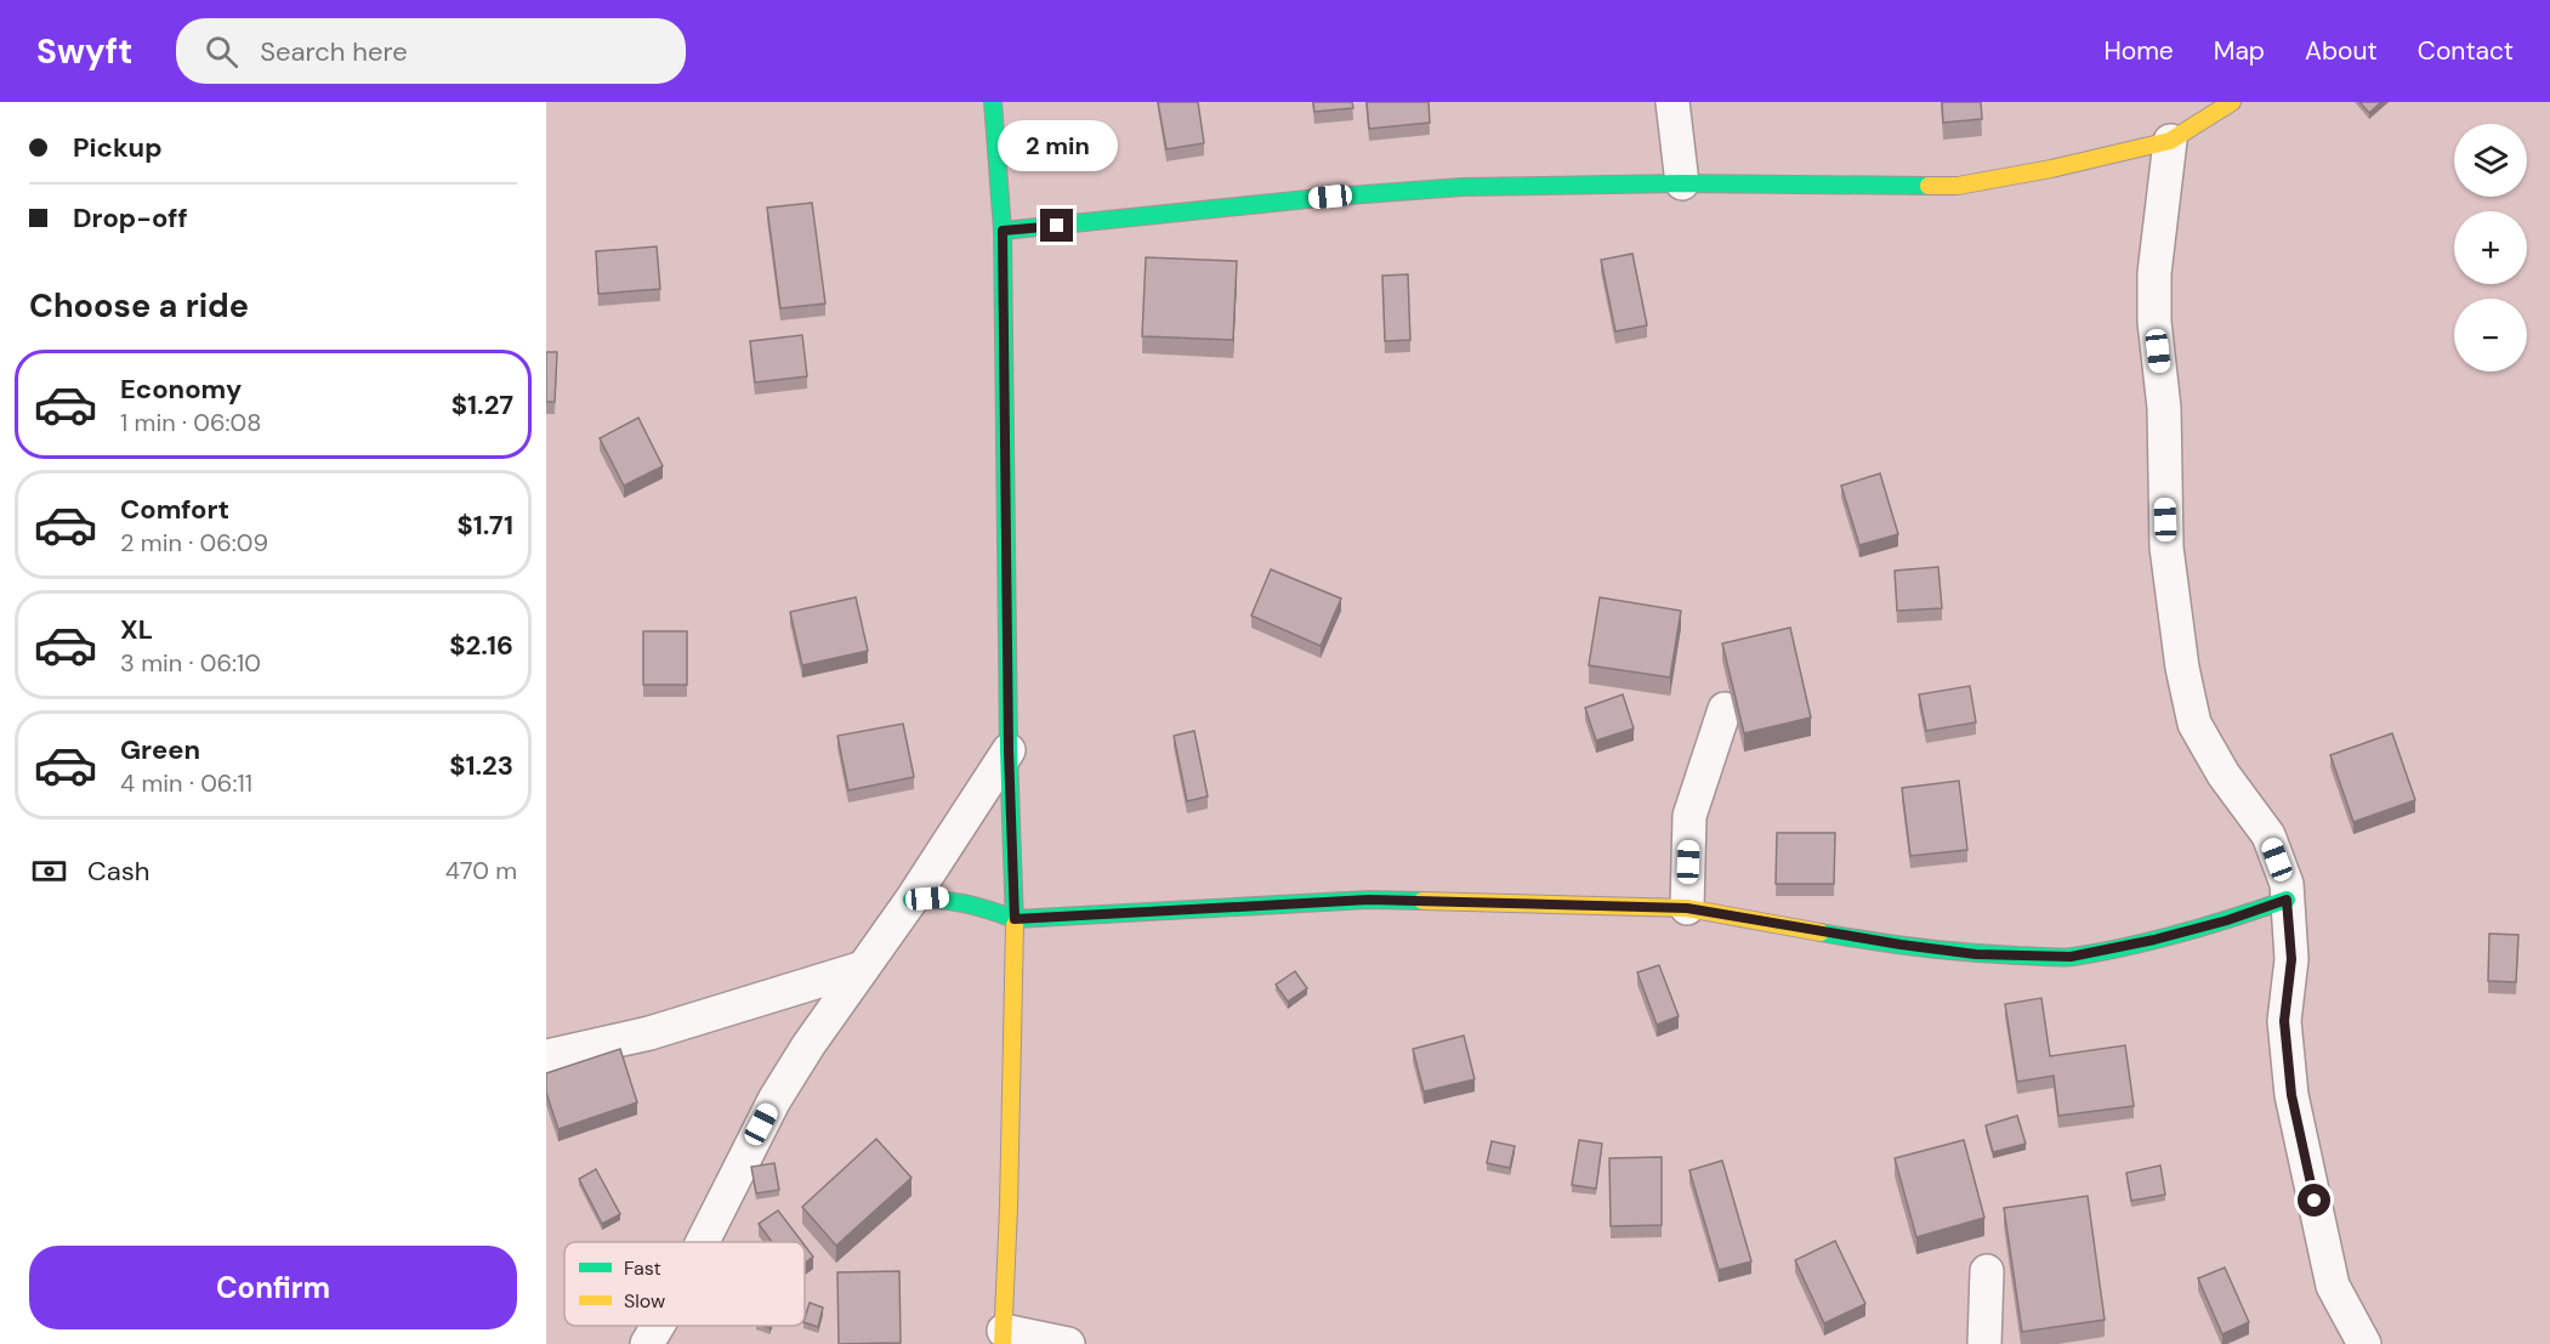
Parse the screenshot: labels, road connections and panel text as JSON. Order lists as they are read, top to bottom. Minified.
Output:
{"legend":["Fast","Slow"],"page":{"header":"Swyft","search":"Search here","nav":["Home","Map","About","Contact"],"banner":["Pickup","Drop-off"],"bubble":"2 min","map_buttons":["+","−"],"heading":"Choose a ride","list":[{"name":"Economy","note":"1 min · 06:08","value":"$1.27"},{"name":"Comfort","note":"2 min · 06:09","value":"$1.71"},{"name":"XL","note":"3 min · 06:10","value":"$2.16"},{"name":"Green","note":"4 min · 06:11","value":"$1.23"}],"pay":["Cash","470 m"],"buttons":"Confirm"}}
